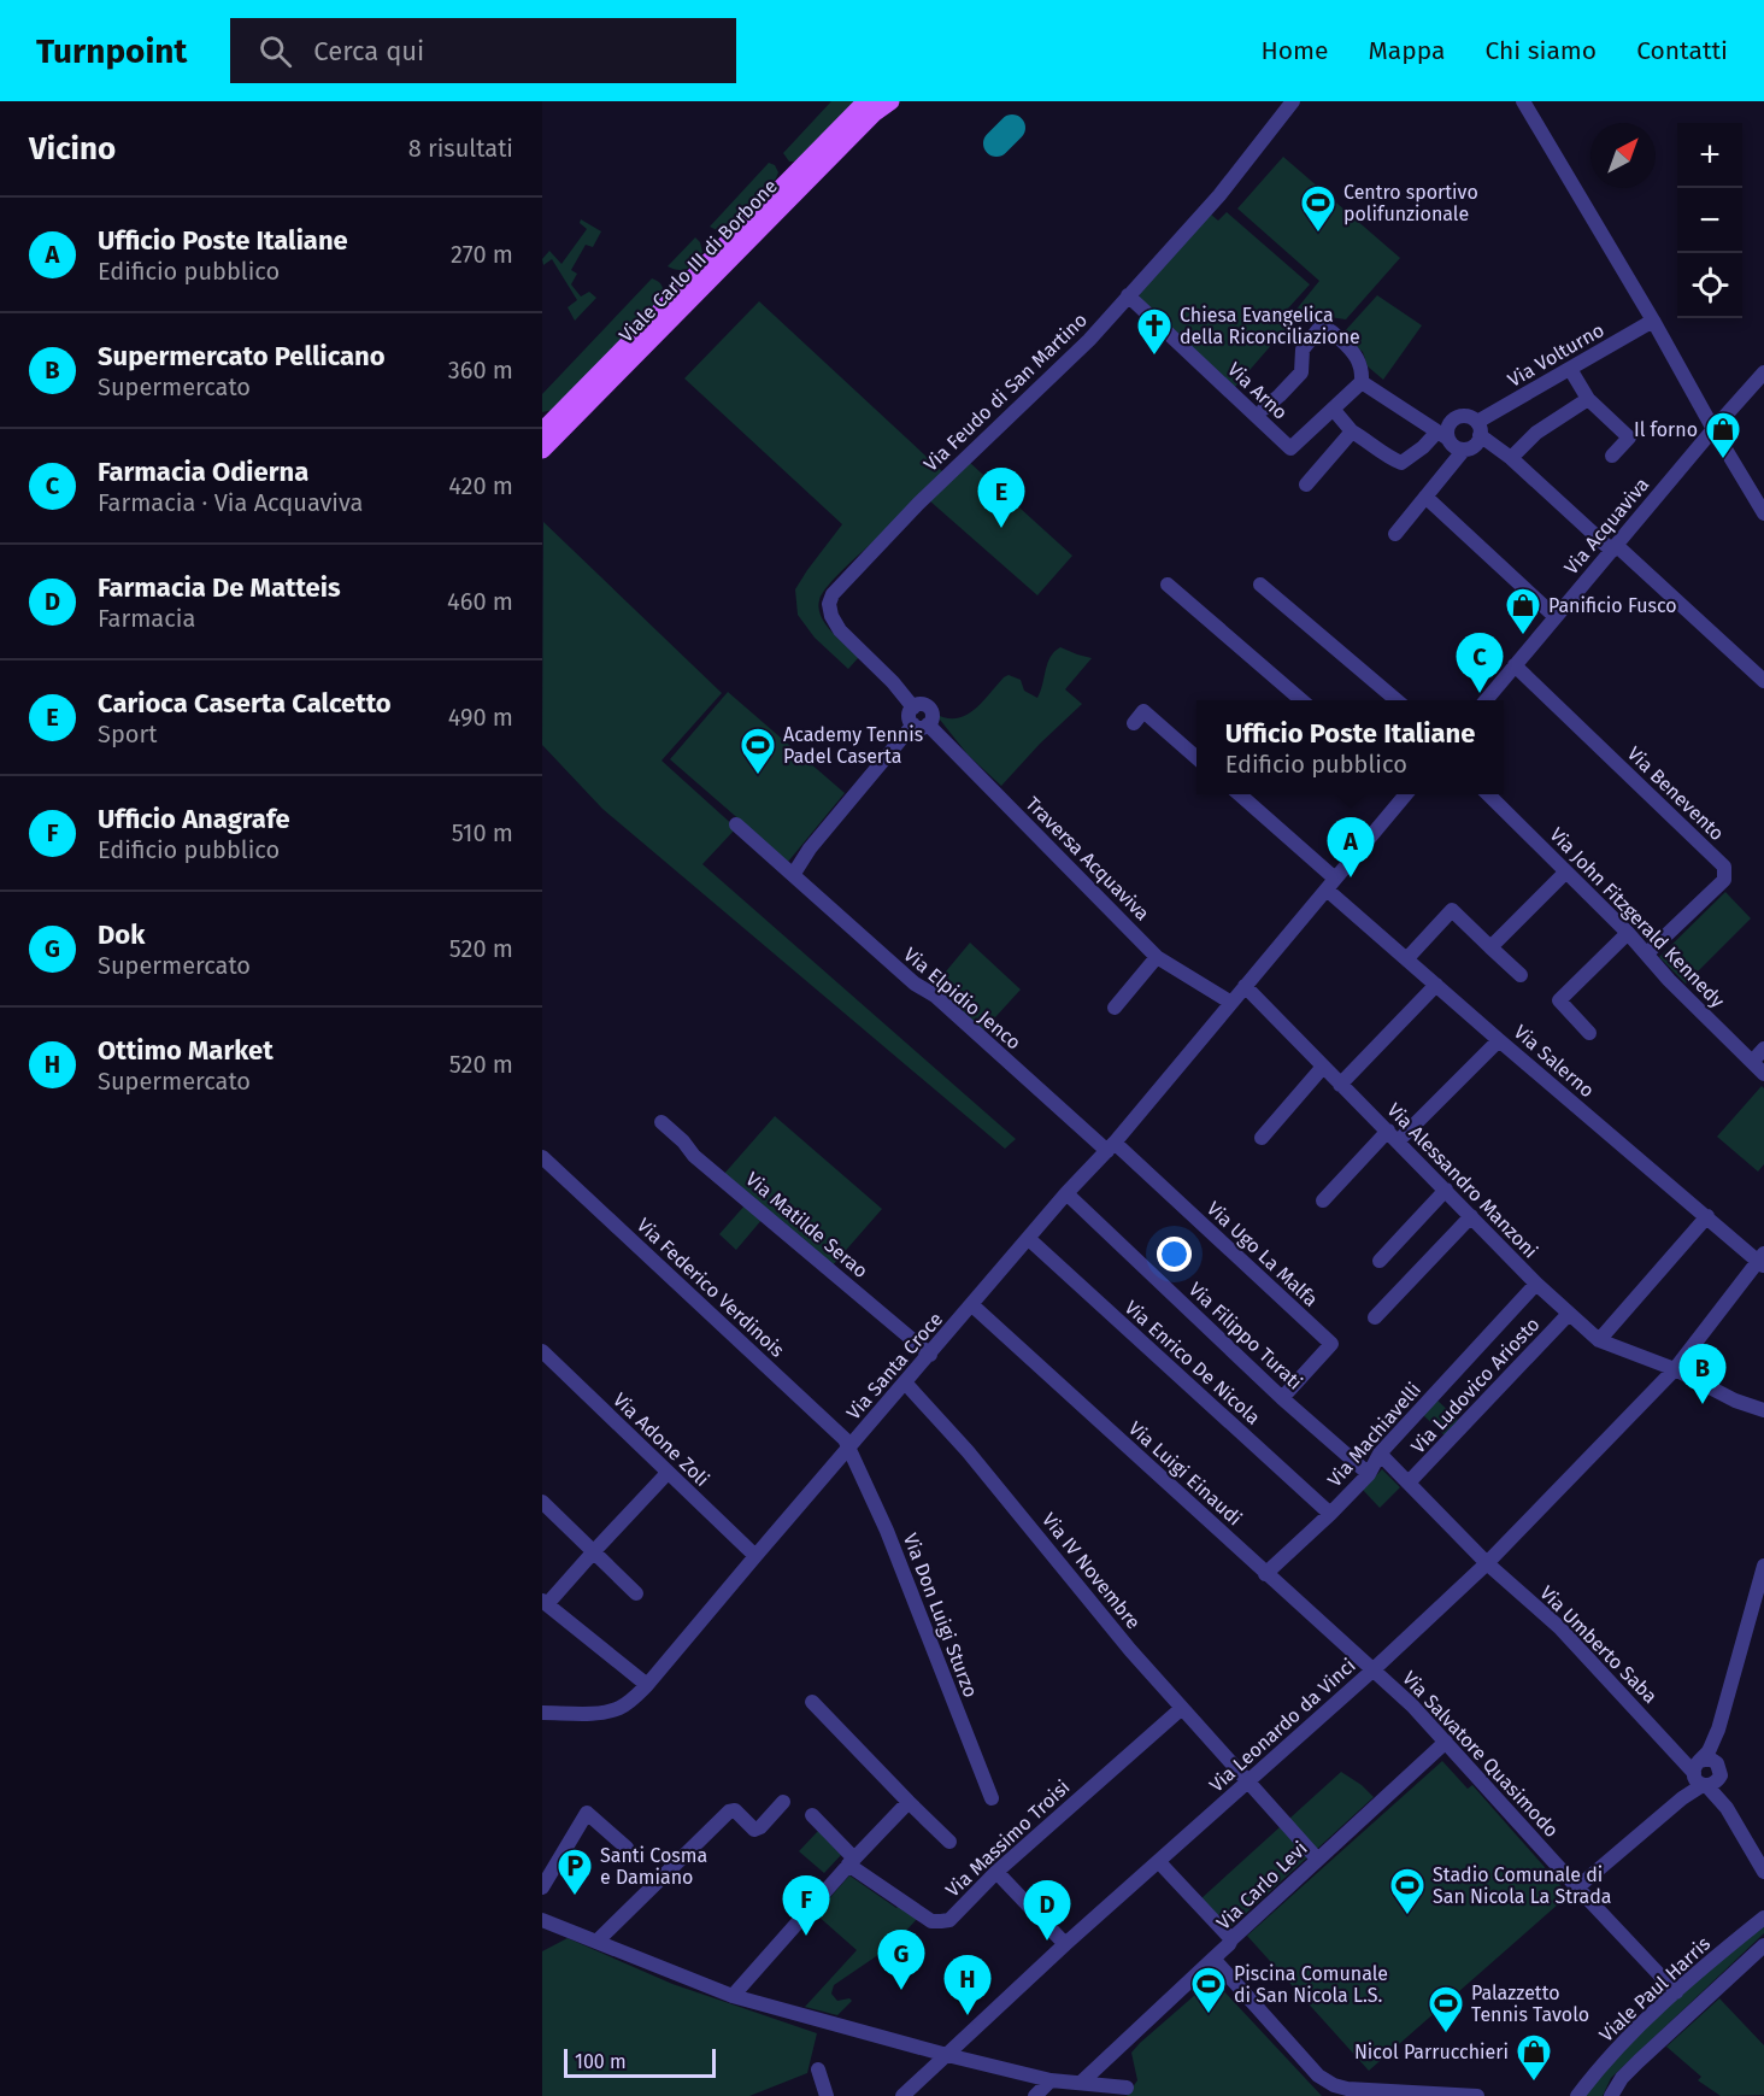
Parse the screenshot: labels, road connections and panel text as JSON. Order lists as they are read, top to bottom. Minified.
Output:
{"streets":{"main road":["Viale Carlo III di Borbone"],"street":["Via Volturno","Via Arno","Via Feudo di San Martino","Via Acquaviva","Via Benevento","Traversa Acquaviva","Via John Fitzgerald Kennedy","Via Elpidio Jenco","Via Salerno","Via Alessandro Manzoni","Via Matilde Serao","Via Ugo La Malfa","Via Federico Verdinois","Via Filippo Turati","Via Enrico De Nicola","Via Santa Croce","Via Ludovico Ariosto","Via Machiavelli","Via Adone Zoli","Via Luigi Einaudi","Via IV Novembre","Via Don Luigi Sturzo","Via Umberto Saba","Via Leonardo da Vinci","Via Salvatore Quasimodo","Via Massimo Troisi","Via Carlo Levi","Viale Paul Harris"]},"crossings":[["Via Arno","Via Feudo di San Martino"],["Via Feudo di San Martino","Traversa Acquaviva"],["Via Acquaviva","Via Benevento"],["Via Benevento","Via John Fitzgerald Kennedy"],["Traversa Acquaviva","Via Santa Croce"],["Via Elpidio Jenco","Via Ugo La Malfa"],["Via Elpidio Jenco","Via Santa Croce"],["Via Salerno","Via Leonardo da Vinci"],["Via Alessandro Manzoni","Via Santa Croce"],["Via Alessandro Manzoni","Via Ludovico Ariosto"],["Via Alessandro Manzoni","Via Machiavelli"],["Via Alessandro Manzoni","Via Leonardo da Vinci"],["Via Matilde Serao","Via Santa Croce"],["Via Ugo La Malfa","Via Filippo Turati"],["Via Ugo La Malfa","Via Santa Croce"],["Via Federico Verdinois","Via Santa Croce"],["Via Federico Verdinois","Via Don Luigi Sturzo"],["Via Filippo Turati","Via Santa Croce"],["Via Filippo Turati","Via Machiavelli"],["Via Enrico De Nicola","Via Santa Croce"],["Via Enrico De Nicola","Via Machiavelli"],["Via Santa Croce","Via Adone Zoli"],["Via Santa Croce","Via Luigi Einaudi"],["Via Santa Croce","Via IV Novembre"],["Via Santa Croce","Via Don Luigi Sturzo"],["Via Ludovico Ariosto","Via Umberto Saba"],["Via Machiavelli","Via Luigi Einaudi"],["Via Machiavelli","Via Umberto Saba"],["Via Luigi Einaudi","Via Leonardo da Vinci"],["Via Luigi Einaudi","Via Salvatore Quasimodo"],["Via IV Novembre","Via Leonardo da Vinci"],["Via IV Novembre","Via Massimo Troisi"],["Via IV Novembre","Via Carlo Levi"],["Via Umberto Saba","Via Leonardo da Vinci"],["Via Leonardo da Vinci","Via Salvatore Quasimodo"],["Via Salvatore Quasimodo","Via Carlo Levi"],["Via Salvatore Quasimodo","Viale Paul Harris"]],"places":{"sports":["Centro sportivo polifunzionale","Academy Tennis Padel Caserta","Stadio Comunale di San Nicola La Strada","Piscina Comunale di San Nicola L.S.","Palazzetto Tennis Tavolo"],"church":["Chiesa Evangelica della Riconciliazione"],"shop":["Il forno","Panificio Fusco","Nicol Parrucchieri"],"parking":["Santi Cosma e Damiano"]},"scale_bar":"100 m","north":"top right","page":{"header":"Turnpoint","search":"Cerca qui","nav":["Home","Mappa","Chi siamo","Contatti"],"heading":["Vicino","8 risultati"],"map_buttons":["+","−"],"list":[{"mark":"A","name":"Ufficio Poste Italiane","note":"Edificio pubblico","value":"270 m"},{"mark":"B","name":"Supermercato Pellicano","note":"Supermercato","value":"360 m"},{"mark":"C","name":"Farmacia Odierna","note":"Farmacia · Via Acquaviva","value":"420 m"},{"mark":"D","name":"Farmacia De Matteis","note":"Farmacia","value":"460 m"},{"mark":"E","name":"Carioca Caserta Calcetto","note":"Sport","value":"490 m"},{"mark":"F","name":"Ufficio Anagrafe","note":"Edificio pubblico","value":"510 m"},{"mark":"G","name":"Dok","note":"Supermercato","value":"520 m"},{"mark":"H","name":"Ottimo Market","note":"Supermercato","value":"520 m"}],"pins":["E","C","A","B","F","D","G","H"],"popup":["Ufficio Poste Italiane","Edificio pubblico"],"scale":"100 m"}}
